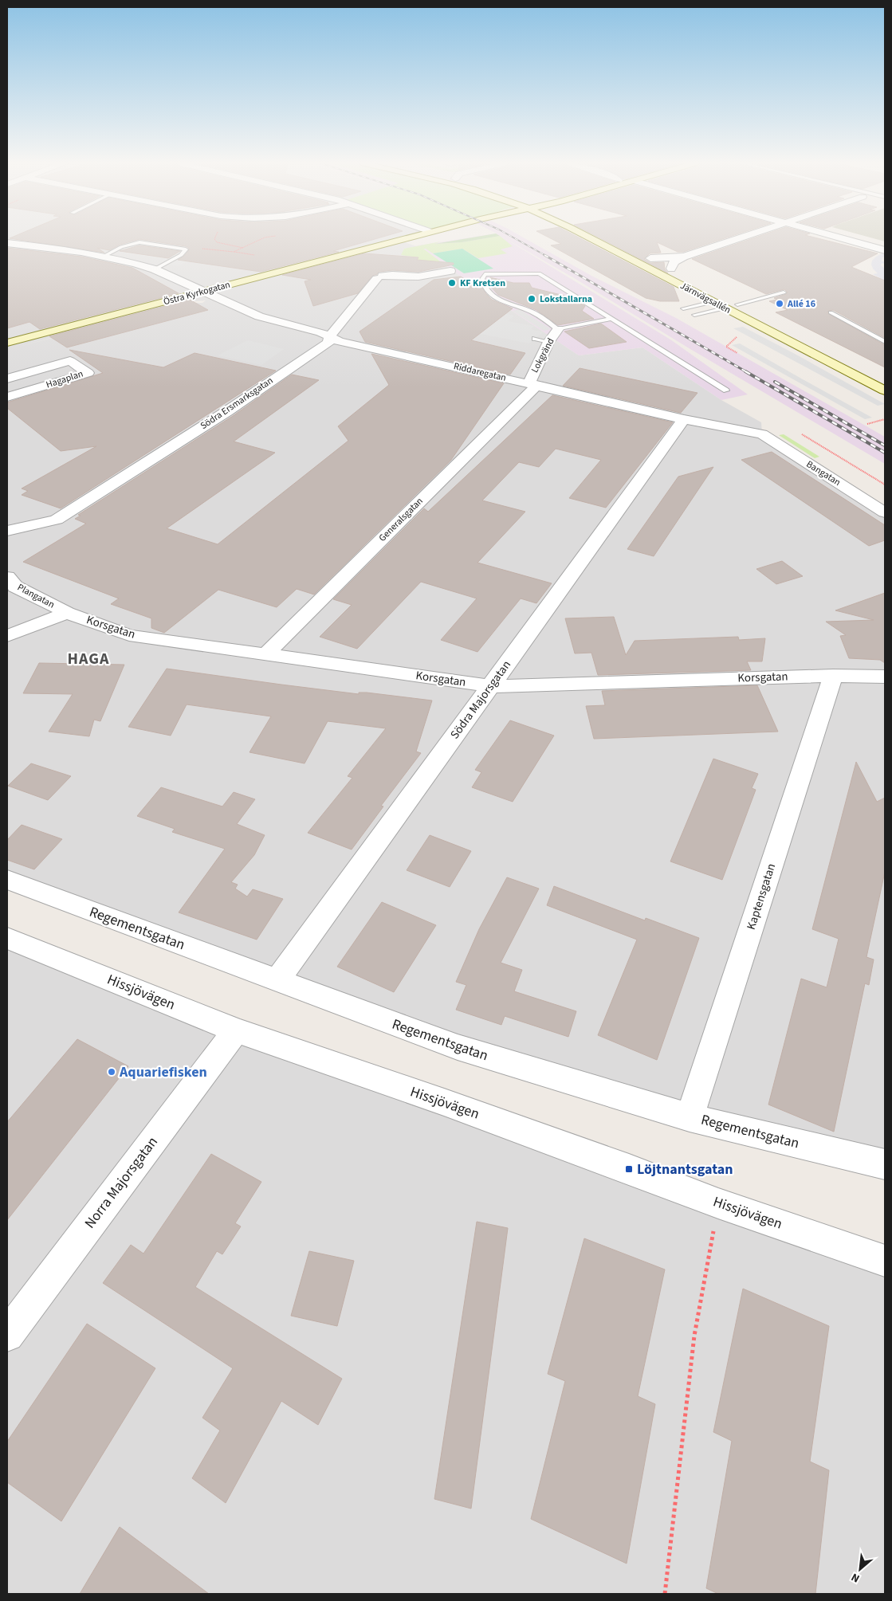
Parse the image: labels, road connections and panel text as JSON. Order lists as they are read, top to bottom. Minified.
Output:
{"streets":{"main road":["Östra Kyrkogatan","Järnvägsallén"],"street":["Lokgränd","Riddaregatan","Hagaplan","Södra Ersmarksgatan","Bangatan","Generalsgatan","Plangatan","Korsgatan","Södra Majorsgatan","Kaptensgatan","Regementsgatan","Hissjövägen","Norra Majorsgatan"]},"crossings":[["Östra Kyrkogatan","Riddaregatan"],["Lokgränd","Riddaregatan"],["Lokgränd","Generalsgatan"],["Riddaregatan","Södra Ersmarksgatan"],["Riddaregatan","Bangatan"],["Riddaregatan","Generalsgatan"],["Riddaregatan","Södra Majorsgatan"],["Generalsgatan","Korsgatan"],["Plangatan","Korsgatan"],["Korsgatan","Södra Majorsgatan"],["Korsgatan","Kaptensgatan"],["Södra Majorsgatan","Regementsgatan"],["Kaptensgatan","Regementsgatan"],["Hissjövägen","Norra Majorsgatan"]],"districts":["HAGA"],"places":{"other":["KF Kretsen","Lokstallarna","Allé 16","Aquariefisken"],"transit":["Löjtnantsgatan"]},"north":"bottom left"}
